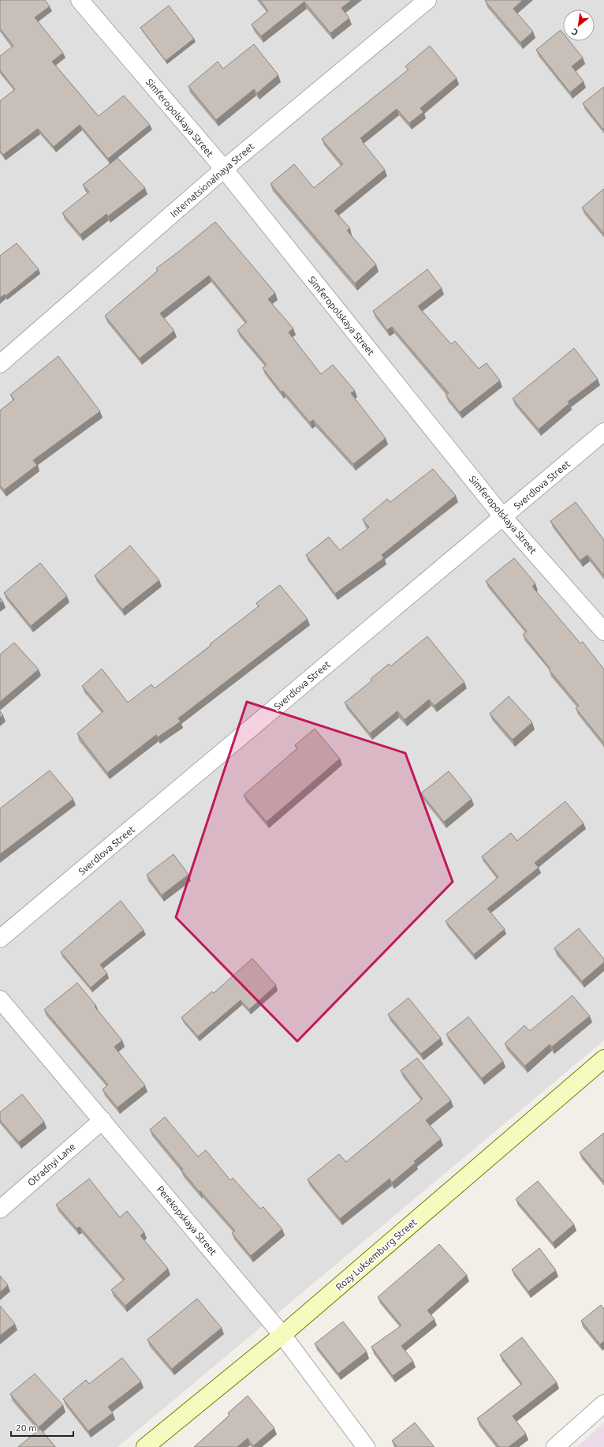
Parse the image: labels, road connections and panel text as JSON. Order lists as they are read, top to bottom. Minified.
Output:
{"streets":{"main road":["Rozy Luksemburg Street"],"street":["Simferopolskaya Street","Internatsionalnaya Street","Sverdlova Street","Otradnyi Lane","Perekopskaya Street"]},"crossings":[["Simferopolskaya Street","Internatsionalnaya Street"],["Simferopolskaya Street","Sverdlova Street"],["Otradnyi Lane","Perekopskaya Street"],["Perekopskaya Street","Rozy Luksemburg Street"]],"scale_bar":"20 m","north":"bottom left"}
